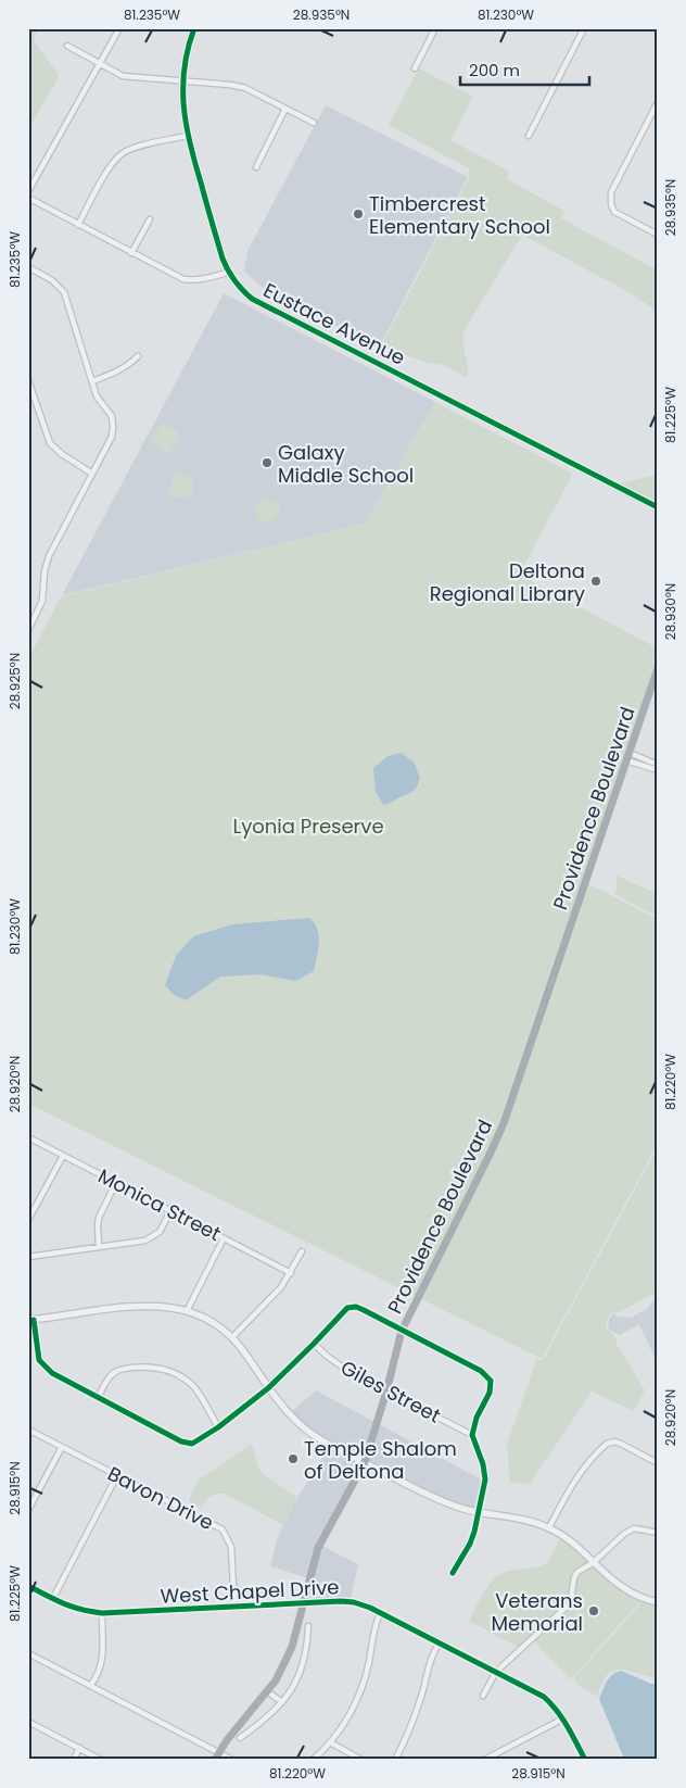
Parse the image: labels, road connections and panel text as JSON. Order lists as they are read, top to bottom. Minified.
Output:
{"streets":{"main road":["Providence Boulevard"],"street":["Eustace Avenue","Monica Street","Giles Street","Bavon Drive","West Chapel Drive"]},"crossings":[["Providence Boulevard","Giles Street"],["Providence Boulevard","West Chapel Drive"],["Bavon Drive","West Chapel Drive"]],"parks":["Lyonia Preserve"],"places":["Timbercrest Elementary School","Galaxy Middle School","Deltona Regional Library","Temple Shalom of Deltona","Veterans Memorial"],"scale_bar":"200 m","coordinates":["81.235°W","28.935°N","81.230°W","81.225°W","28.930°N","28.925°N","81.220°W","28.920°N","28.915°N"]}
